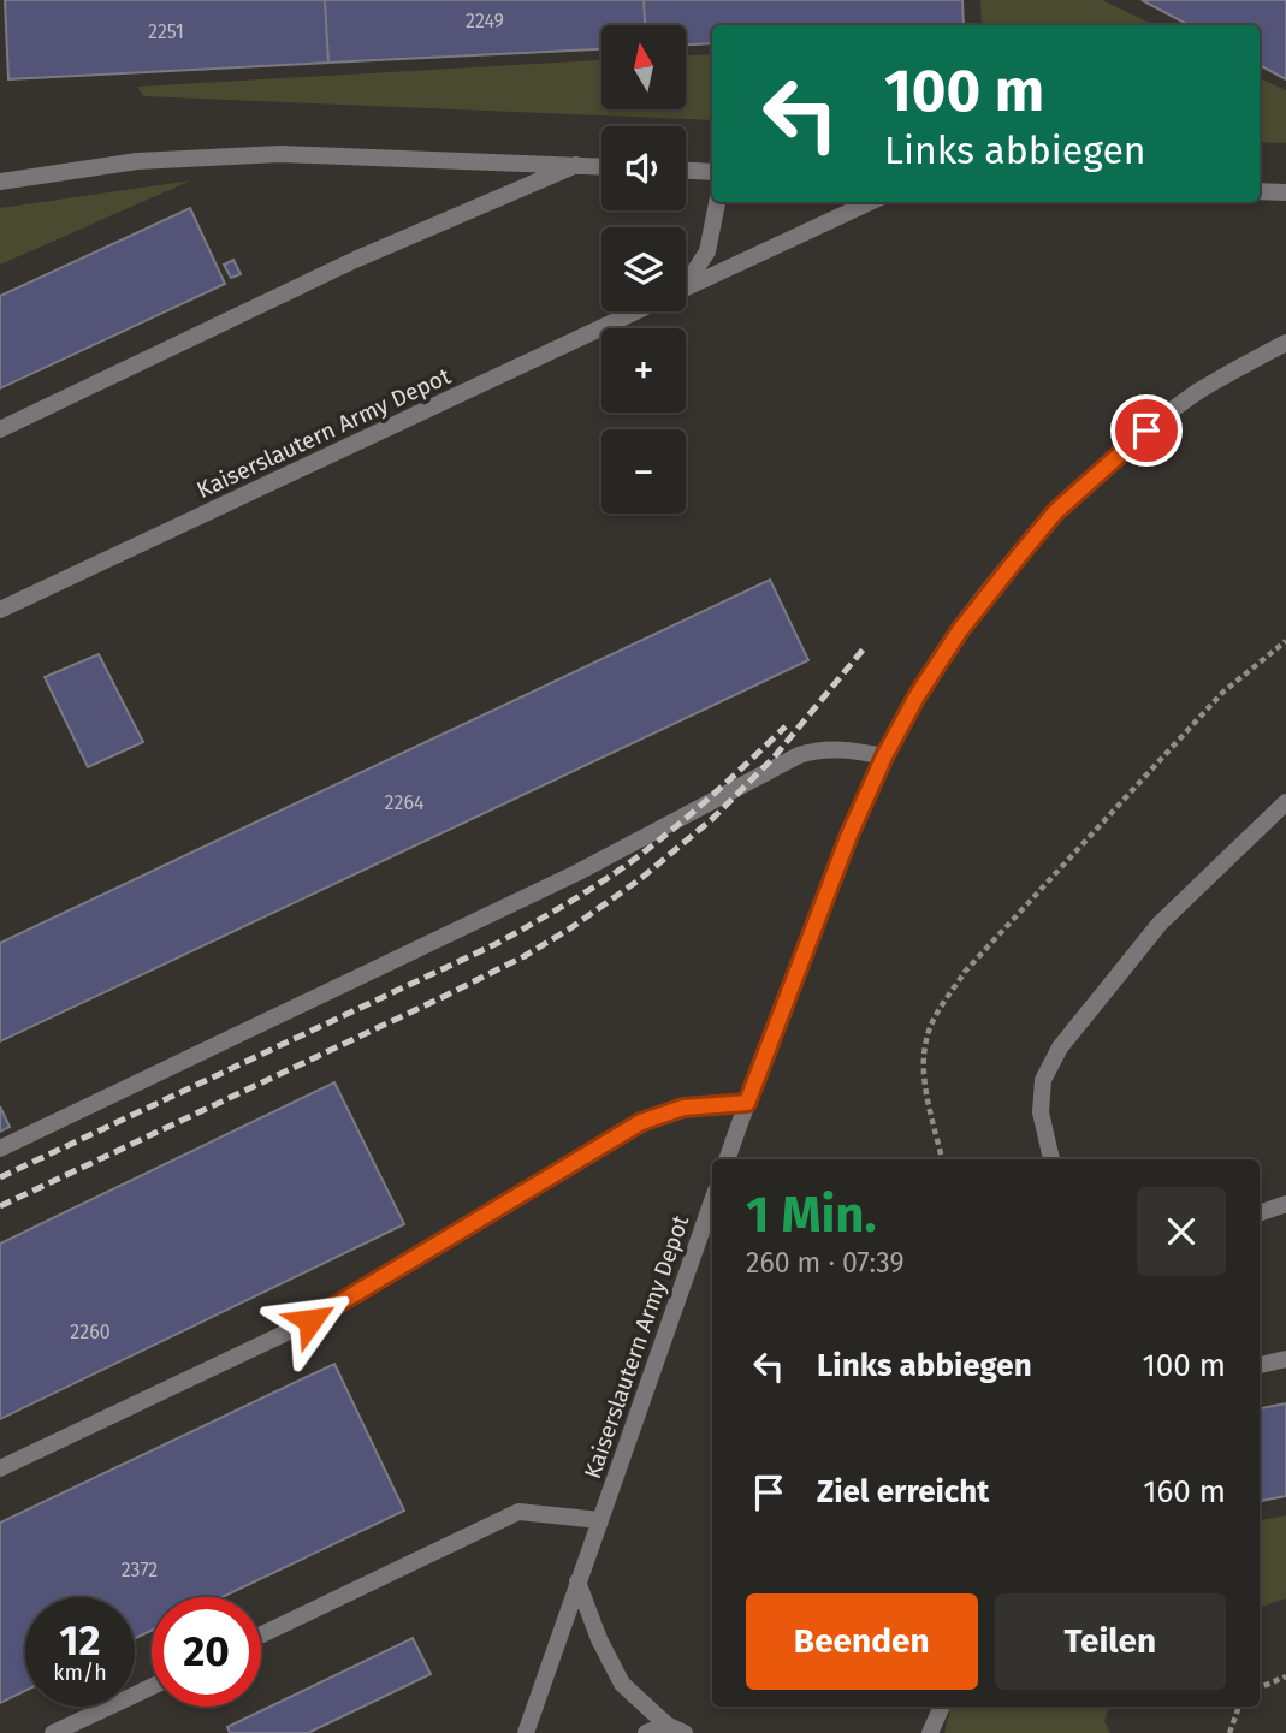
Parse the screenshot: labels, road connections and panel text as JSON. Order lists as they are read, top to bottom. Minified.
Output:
{"streets":{"lane":["Kaiserslautern Army Depot"]},"house_numbers":["2249","2251","2264","2260","2372"],"north":"top","page":{"map_buttons":["+","−"],"turn":["100 m","Links abbiegen"],"heading":["1 Min.","260 m · 07:39"],"list":[{"name":"Links abbiegen","value":"100 m"},{"name":"Ziel erreicht","value":"160 m"}],"buttons":["Beenden","Teilen"],"speed":"12 km/h","limit":"20"}}
